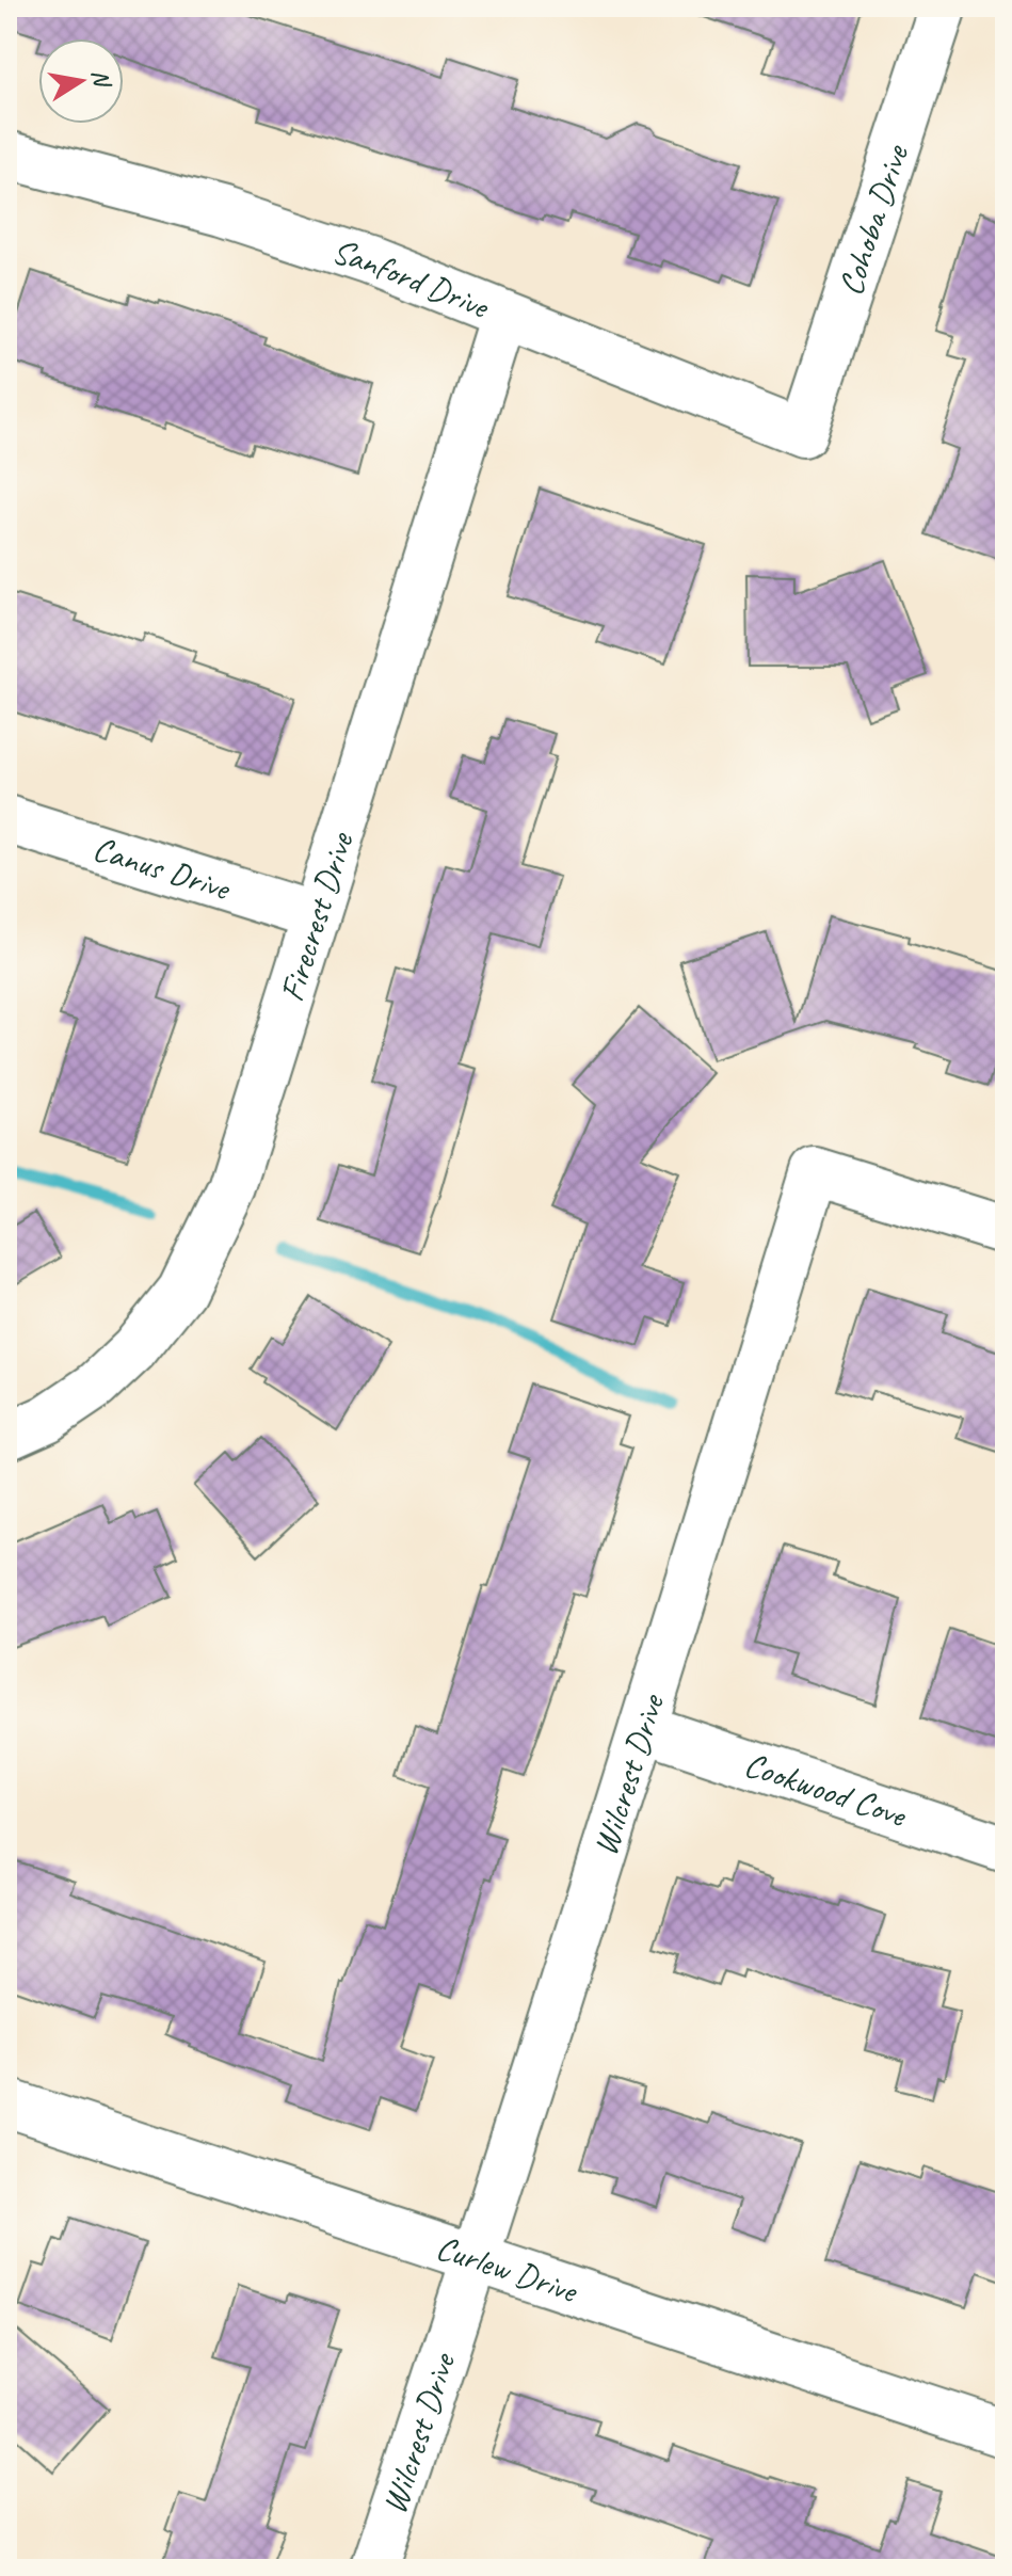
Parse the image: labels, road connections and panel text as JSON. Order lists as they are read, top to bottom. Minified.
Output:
{"streets":{"street":["Cohoba Drive","Sanford Drive","Canus Drive","Firecrest Drive","Wilcrest Drive","Cookwood Cove","Curlew Drive"]},"crossings":[["Cohoba Drive","Sanford Drive"],["Sanford Drive","Firecrest Drive"],["Canus Drive","Firecrest Drive"],["Wilcrest Drive","Cookwood Cove"],["Wilcrest Drive","Curlew Drive"]],"north":"right"}
